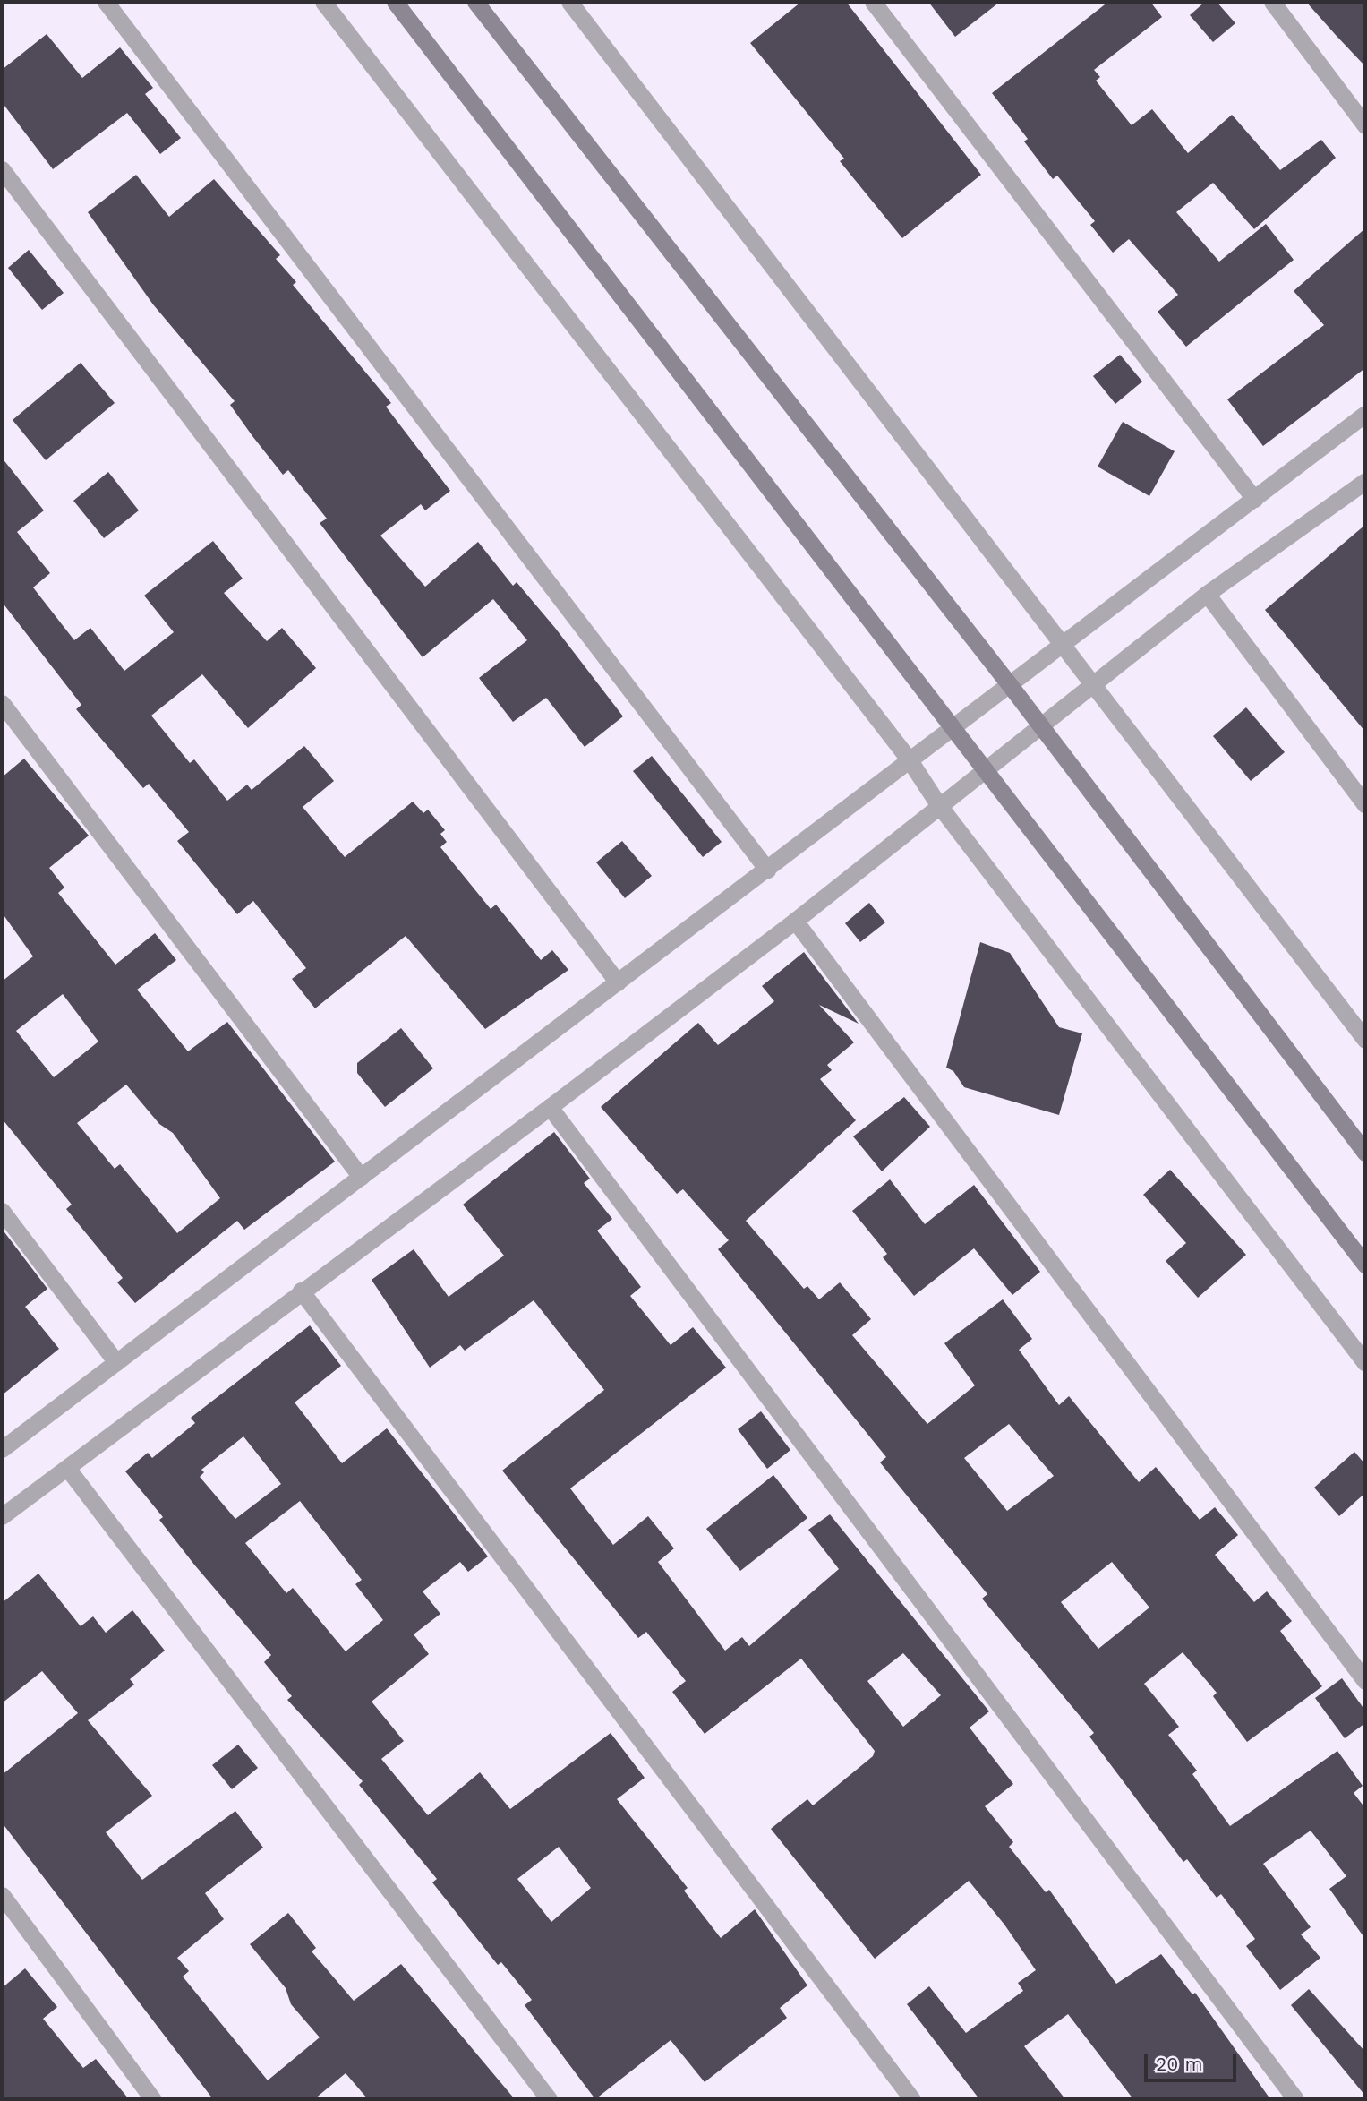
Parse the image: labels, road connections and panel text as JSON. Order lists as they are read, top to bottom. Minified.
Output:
{"scale_bar":"20 m"}
